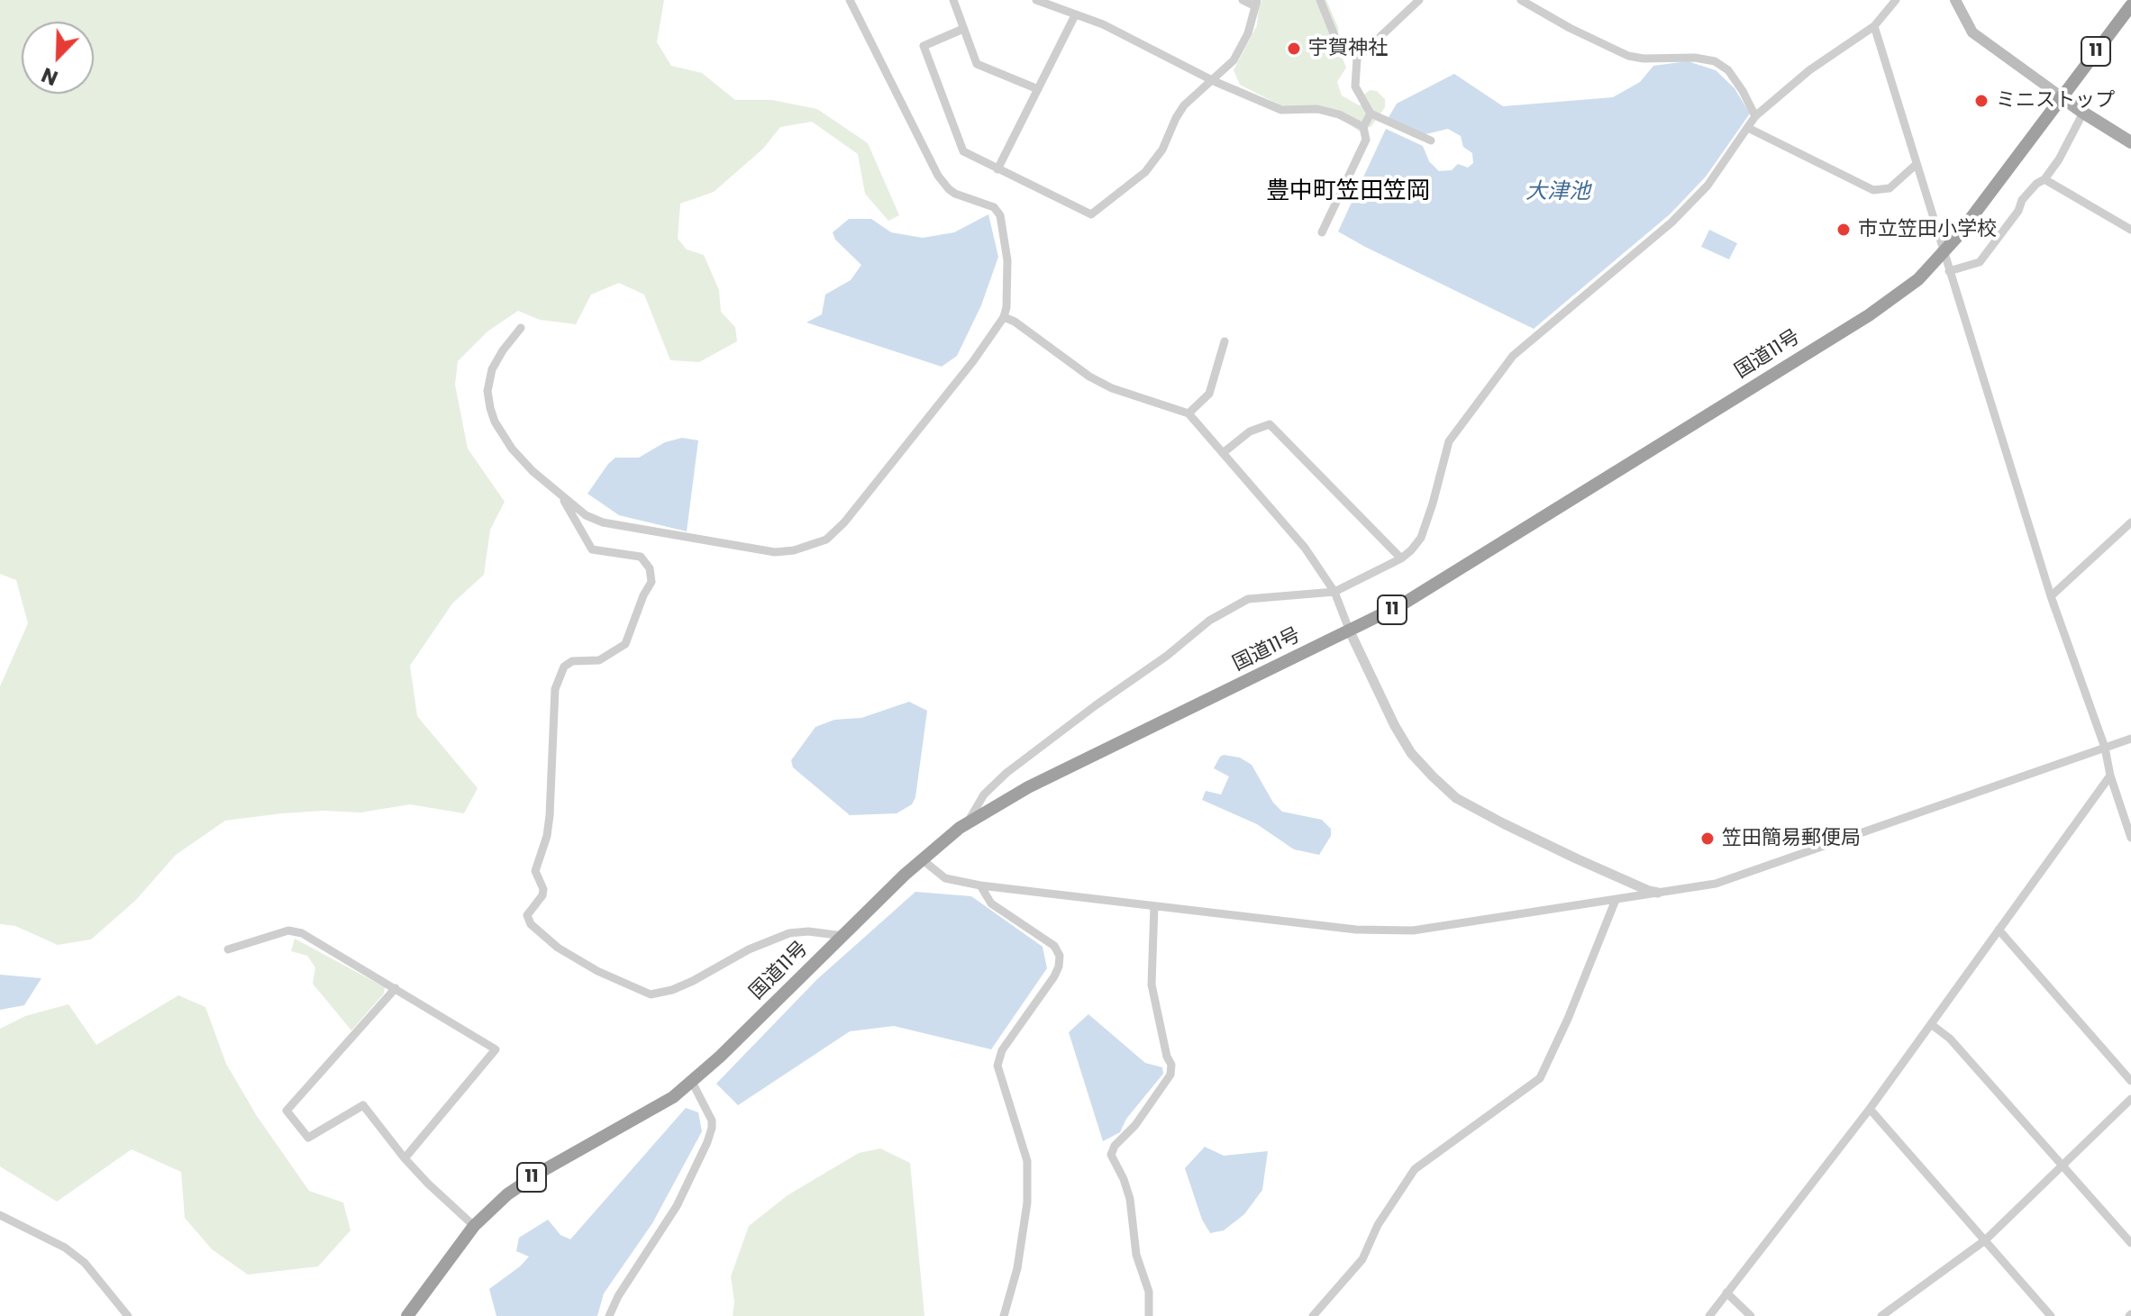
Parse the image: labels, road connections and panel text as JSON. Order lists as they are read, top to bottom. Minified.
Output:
{"streets":{"highway":["11","国道11号"]},"districts":["豊中町笠田笠岡"],"water":["大津池"],"places":["宇賀神社","ミニストップ","市立笠田小学校","笠田簡易郵便局"],"north":"bottom left"}
